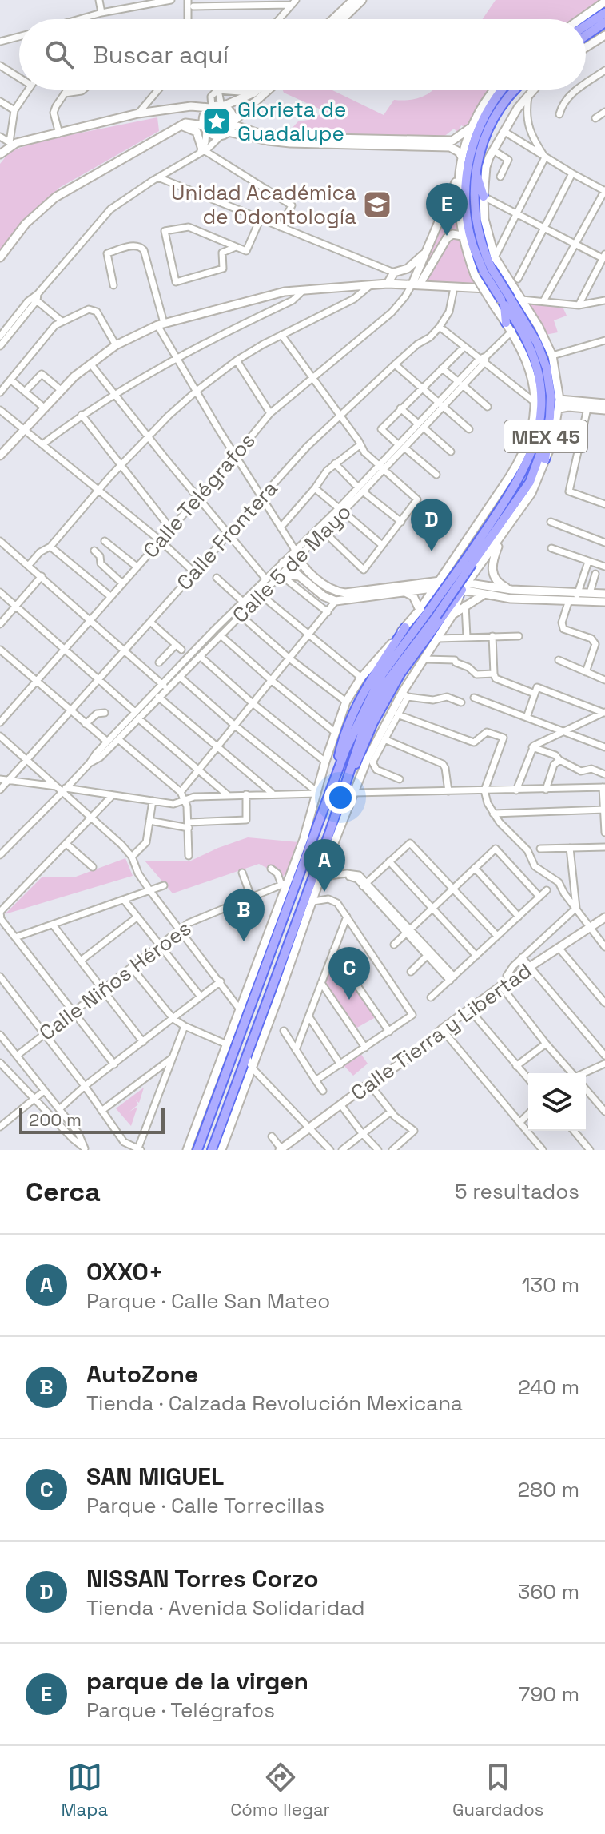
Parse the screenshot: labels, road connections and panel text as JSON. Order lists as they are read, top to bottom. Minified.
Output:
{"streets":{"main road":["MEX 45"],"street":["Calle Telégrafos","Calle Frontera","Calle 5 de Mayo","Calle Niños Héroes","Calle Tierra y Libertad"]},"places":{"place":["Glorieta de Guadalupe"],"school or university":["Unidad Académica de Odontología"]},"scale_bar":"200 m","page":{"search":"Buscar aquí","pins":["E","D","A","B","C"],"scale":"200 m","heading":["Cerca","5 resultados"],"list":[{"mark":"A","name":"OXXO+","note":"Parque · Calle San Mateo","value":"130 m"},{"mark":"B","name":"AutoZone","note":"Tienda · Calzada Revolución Mexicana","value":"240 m"},{"mark":"C","name":"SAN MIGUEL","note":"Parque · Calle Torrecillas","value":"280 m"},{"mark":"D","name":"NISSAN Torres Corzo","note":"Tienda · Avenida Solidaridad","value":"360 m"},{"mark":"E","name":"parque de la virgen","note":"Parque · Telégrafos","value":"790 m"}],"nav":["Mapa","Cómo llegar","Guardados"]}}
